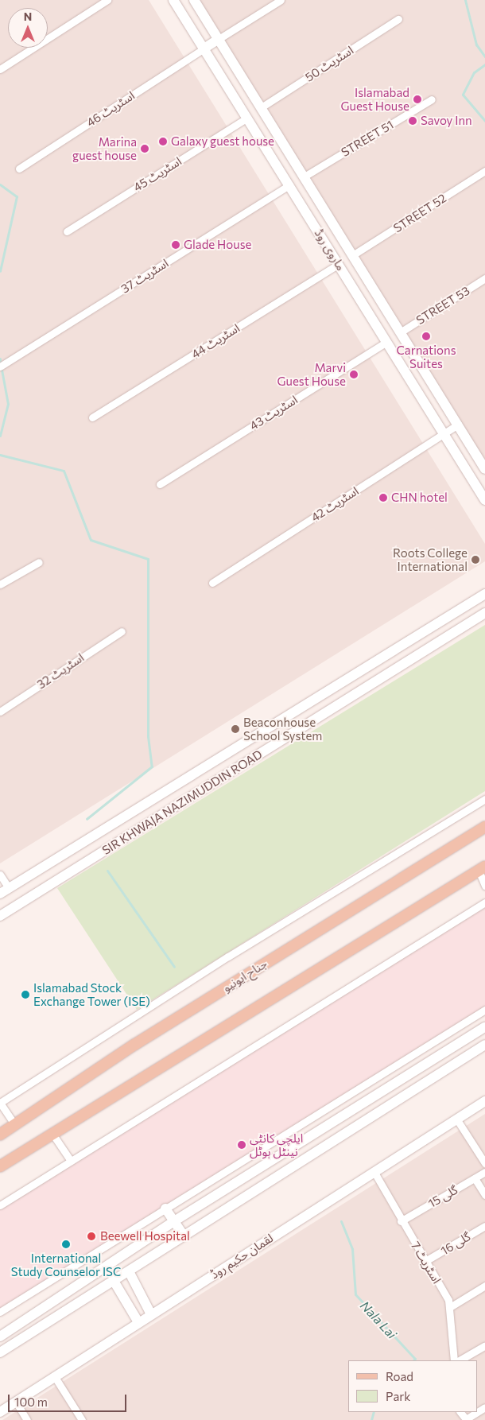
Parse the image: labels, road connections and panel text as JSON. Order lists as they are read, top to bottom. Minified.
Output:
{"streets":{"main road":["ماروی روڈ","SIR KHWAJA NAZIMUDDIN ROAD","جناح ایونیو","لقمان حکیم روڈ"],"street":["اسٹریٹ 50","اسٹریٹ 46","STREET 51","اسٹریٹ 45","STREET 52","اسٹریٹ 37","STREET 53","اسٹریٹ 44","اسٹریٹ 43","اسٹریٹ 42","اسٹریٹ 32","گلی 15","گلی 16","اسٹریٹ 7"]},"crossings":[["اسٹریٹ 50","ماروی روڈ"],["اسٹریٹ 46","ماروی روڈ"],["STREET 51","ماروی روڈ"],["اسٹریٹ 45","ماروی روڈ"],["STREET 52","ماروی روڈ"],["ماروی روڈ","اسٹریٹ 37"],["ماروی روڈ","STREET 53"],["ماروی روڈ","اسٹریٹ 44"],["ماروی روڈ","اسٹریٹ 43"],["ماروی روڈ","اسٹریٹ 42"],["گلی 15","اسٹریٹ 7"],["گلی 16","اسٹریٹ 7"],["لقمان حکیم روڈ","اسٹریٹ 7"]],"water":["Nala Lai"],"places":["Islamabad Guest House","Savoy Inn","Galaxy guest house","Marina guest house","Glade House","Carnations Suites","Marvi Guest House","CHN hotel","Roots College International","Beaconhouse School System","Islamabad Stock Exchange Tower (ISE)","ایلچی کانٹی نینٹل ہوٹل","Beewell Hospital","International Study Counselor ISC"],"legend":["Road","Park"],"scale_bar":"100 m","north":"top"}
